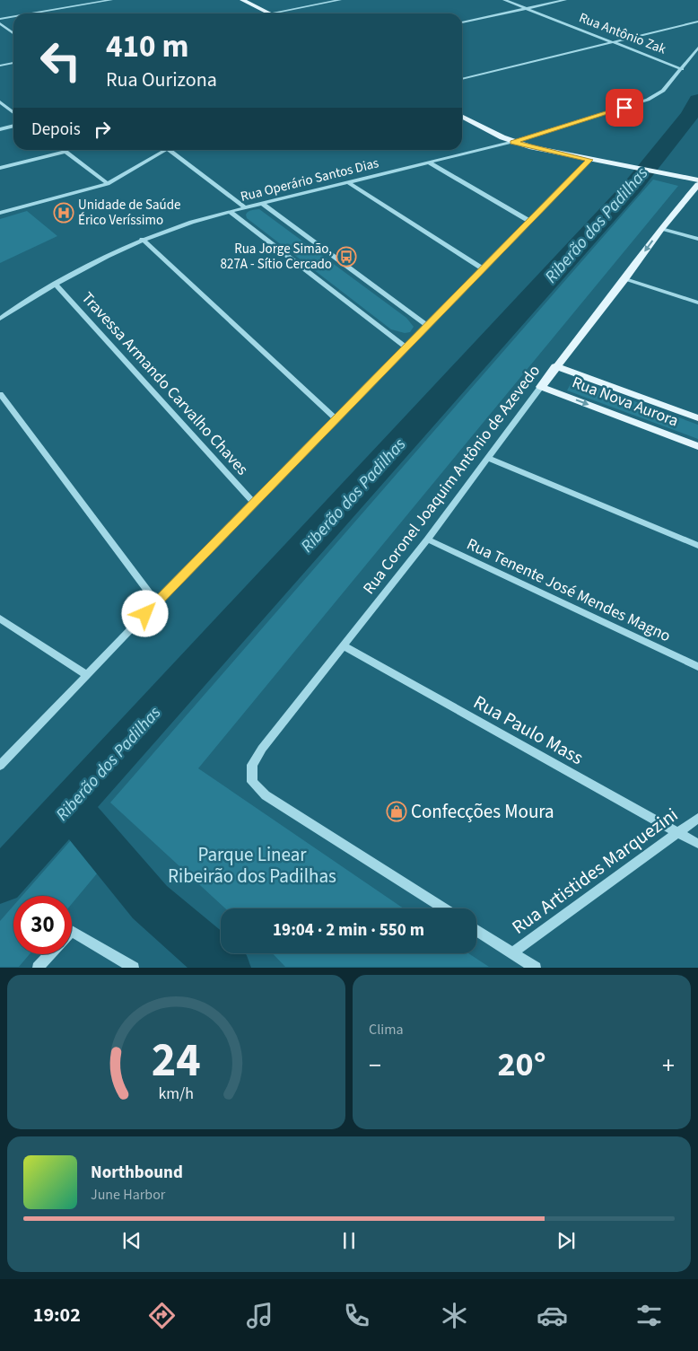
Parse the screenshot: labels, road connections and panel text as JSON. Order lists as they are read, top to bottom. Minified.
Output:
{"streets":{"main road":["Rua Nova Aurora","Rua Coronel Joaquim Antônio de Azevedo"],"street":["Rua Antônio Zak","Rua Operário Santos Dias","Travessa Armando Carvalho Chaves","Rua Tenente José Mendes Magno","Rua Paulo Mass","Rua Artistides Marquezini"]},"crossings":[["Rua Antônio Zak","Rua Operário Santos Dias"],["Rua Operário Santos Dias","Travessa Armando Carvalho Chaves"],["Rua Nova Aurora","Rua Coronel Joaquim Antônio de Azevedo"],["Rua Coronel Joaquim Antônio de Azevedo","Rua Tenente José Mendes Magno"],["Rua Coronel Joaquim Antônio de Azevedo","Rua Paulo Mass"],["Rua Paulo Mass","Rua Artistides Marquezini"]],"water":["Riberão dos Padilhas"],"parks":["Parque Linear Ribeirão dos Padilhas"],"places":{"hospital":["Unidade de Saúde Érico Veríssimo"],"bus stop":["Rua Jorge Simão, 827A - Sítio Cercado"],"shop":["Confecções Moura"]},"page":{"turn":["410 m","Rua Ourizona"],"then":"Depois","limit":"30","trip":"19:04 · 2 min · 550 m","tile":"Clima","heat":["−","20°","+"],"song":["Northbound","June Harbor"],"tabs":"19:02","gauge":["24","km/h"]}}
